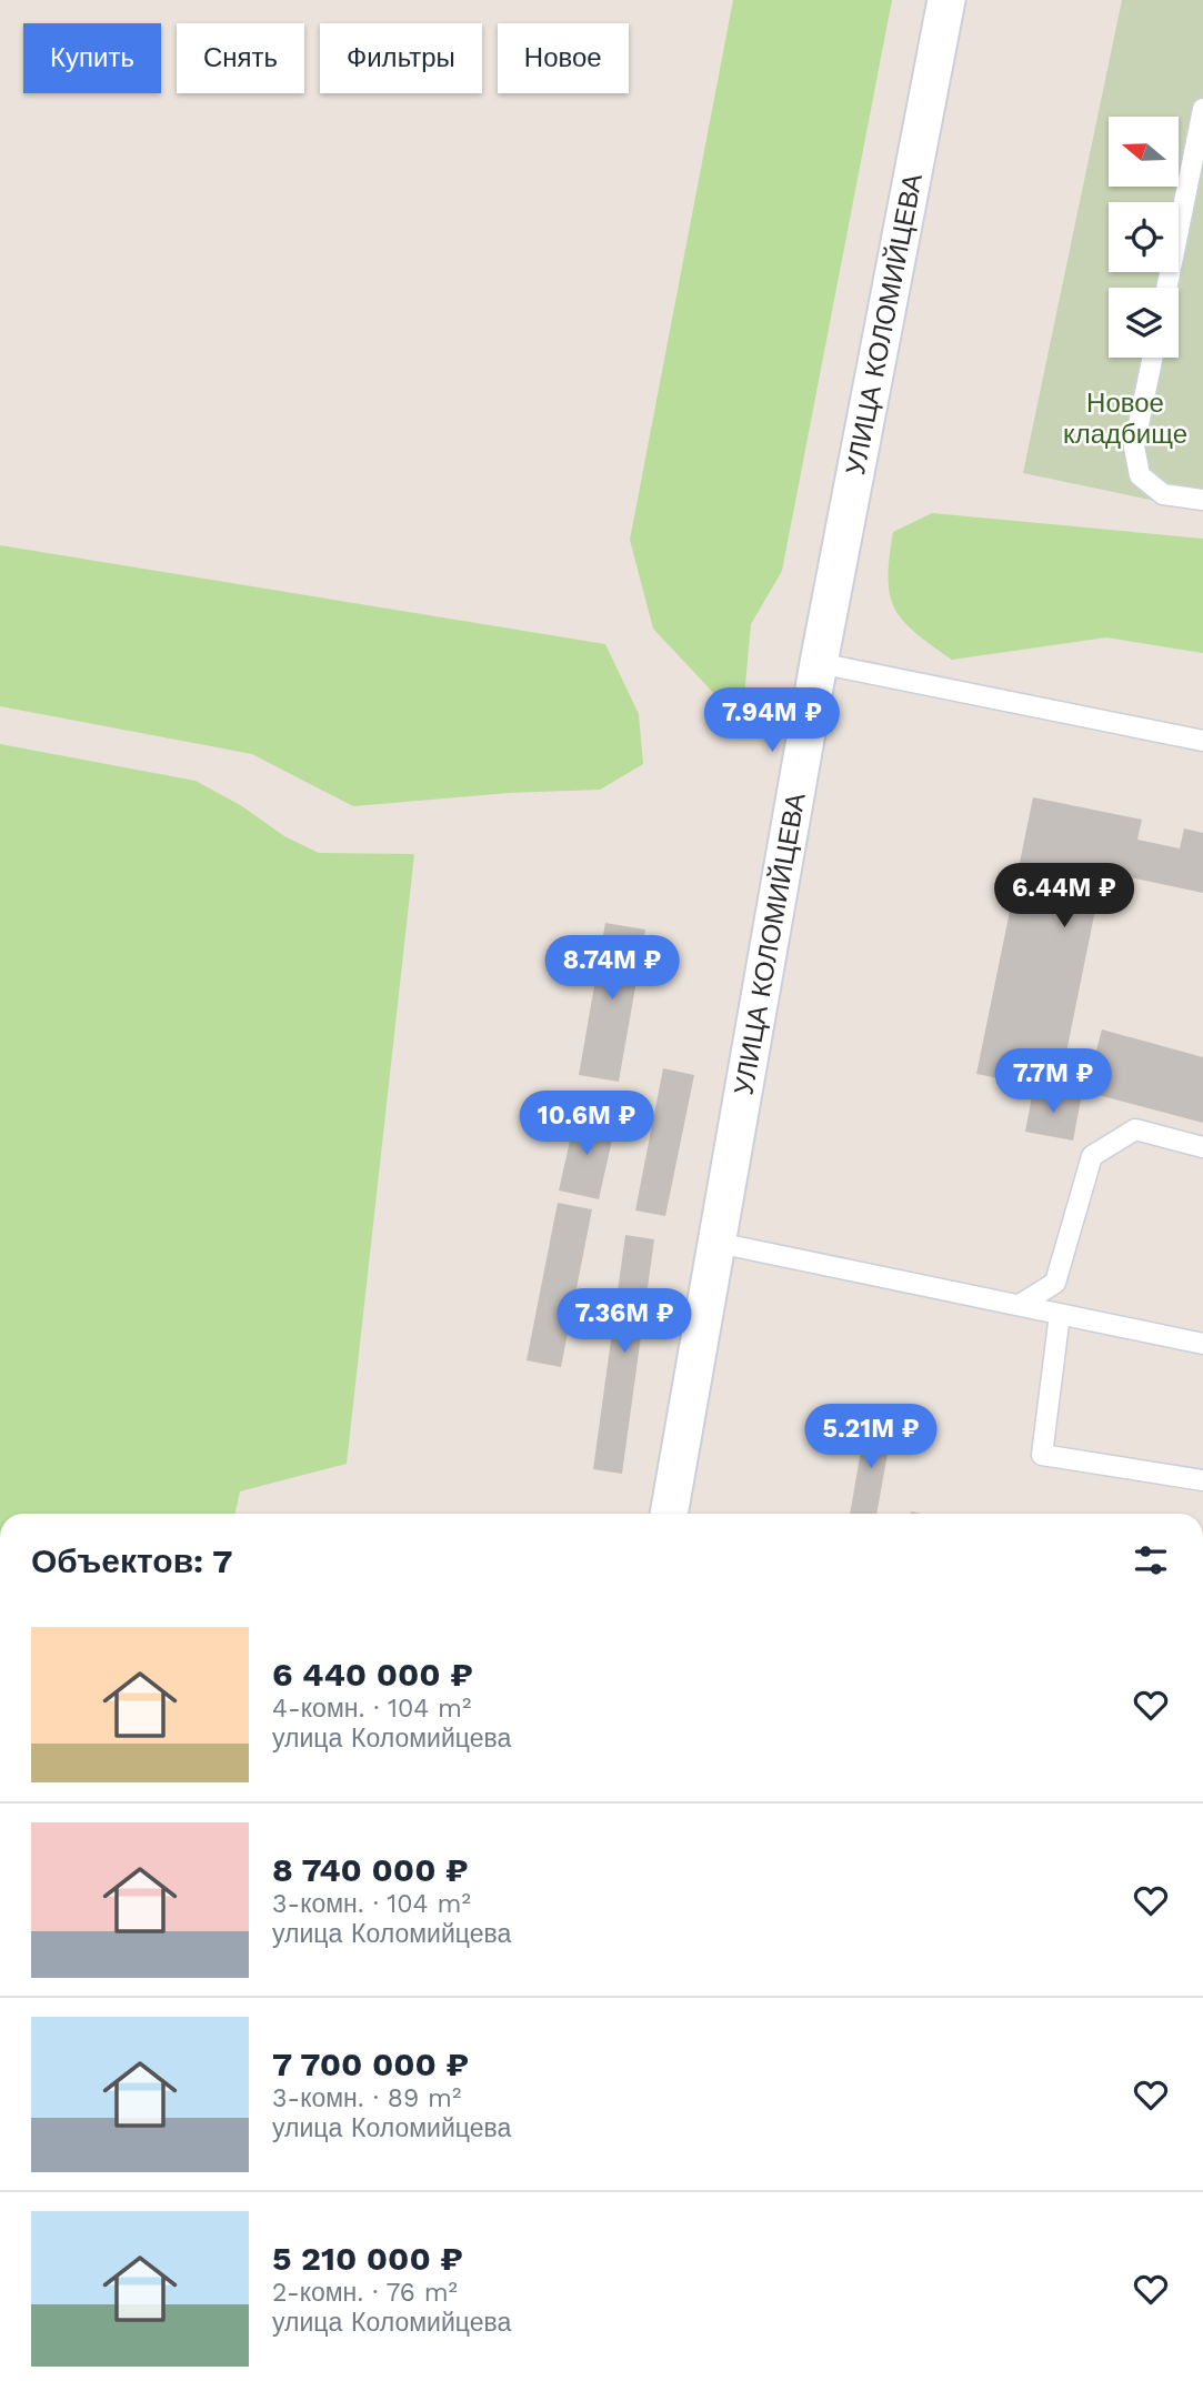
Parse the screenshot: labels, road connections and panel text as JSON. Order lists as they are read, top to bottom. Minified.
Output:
{"streets":{"street":["УЛИЦА КОЛОМИЙЦЕВА"]},"parks":["Новое кладбище"],"north":"left","page":{"chip":["Купить","Снять","Фильтры","Новое"],"price":["7.94M ₽","6.44M ₽","8.74M ₽","7.7M ₽","10.6M ₽","7.36M ₽","5.21M ₽"],"heading":"Объектов: 7","list":[{"name":"6 440 000 ₽","note":"4-комн. · 104 m² · улица Коломийцева"},{"name":"8 740 000 ₽","note":"3-комн. · 104 m² · улица Коломийцева"},{"name":"7 700 000 ₽","note":"3-комн. · 89 m² · улица Коломийцева"},{"name":"5 210 000 ₽","note":"2-комн. · 76 m² · улица Коломийцева"}]}}
